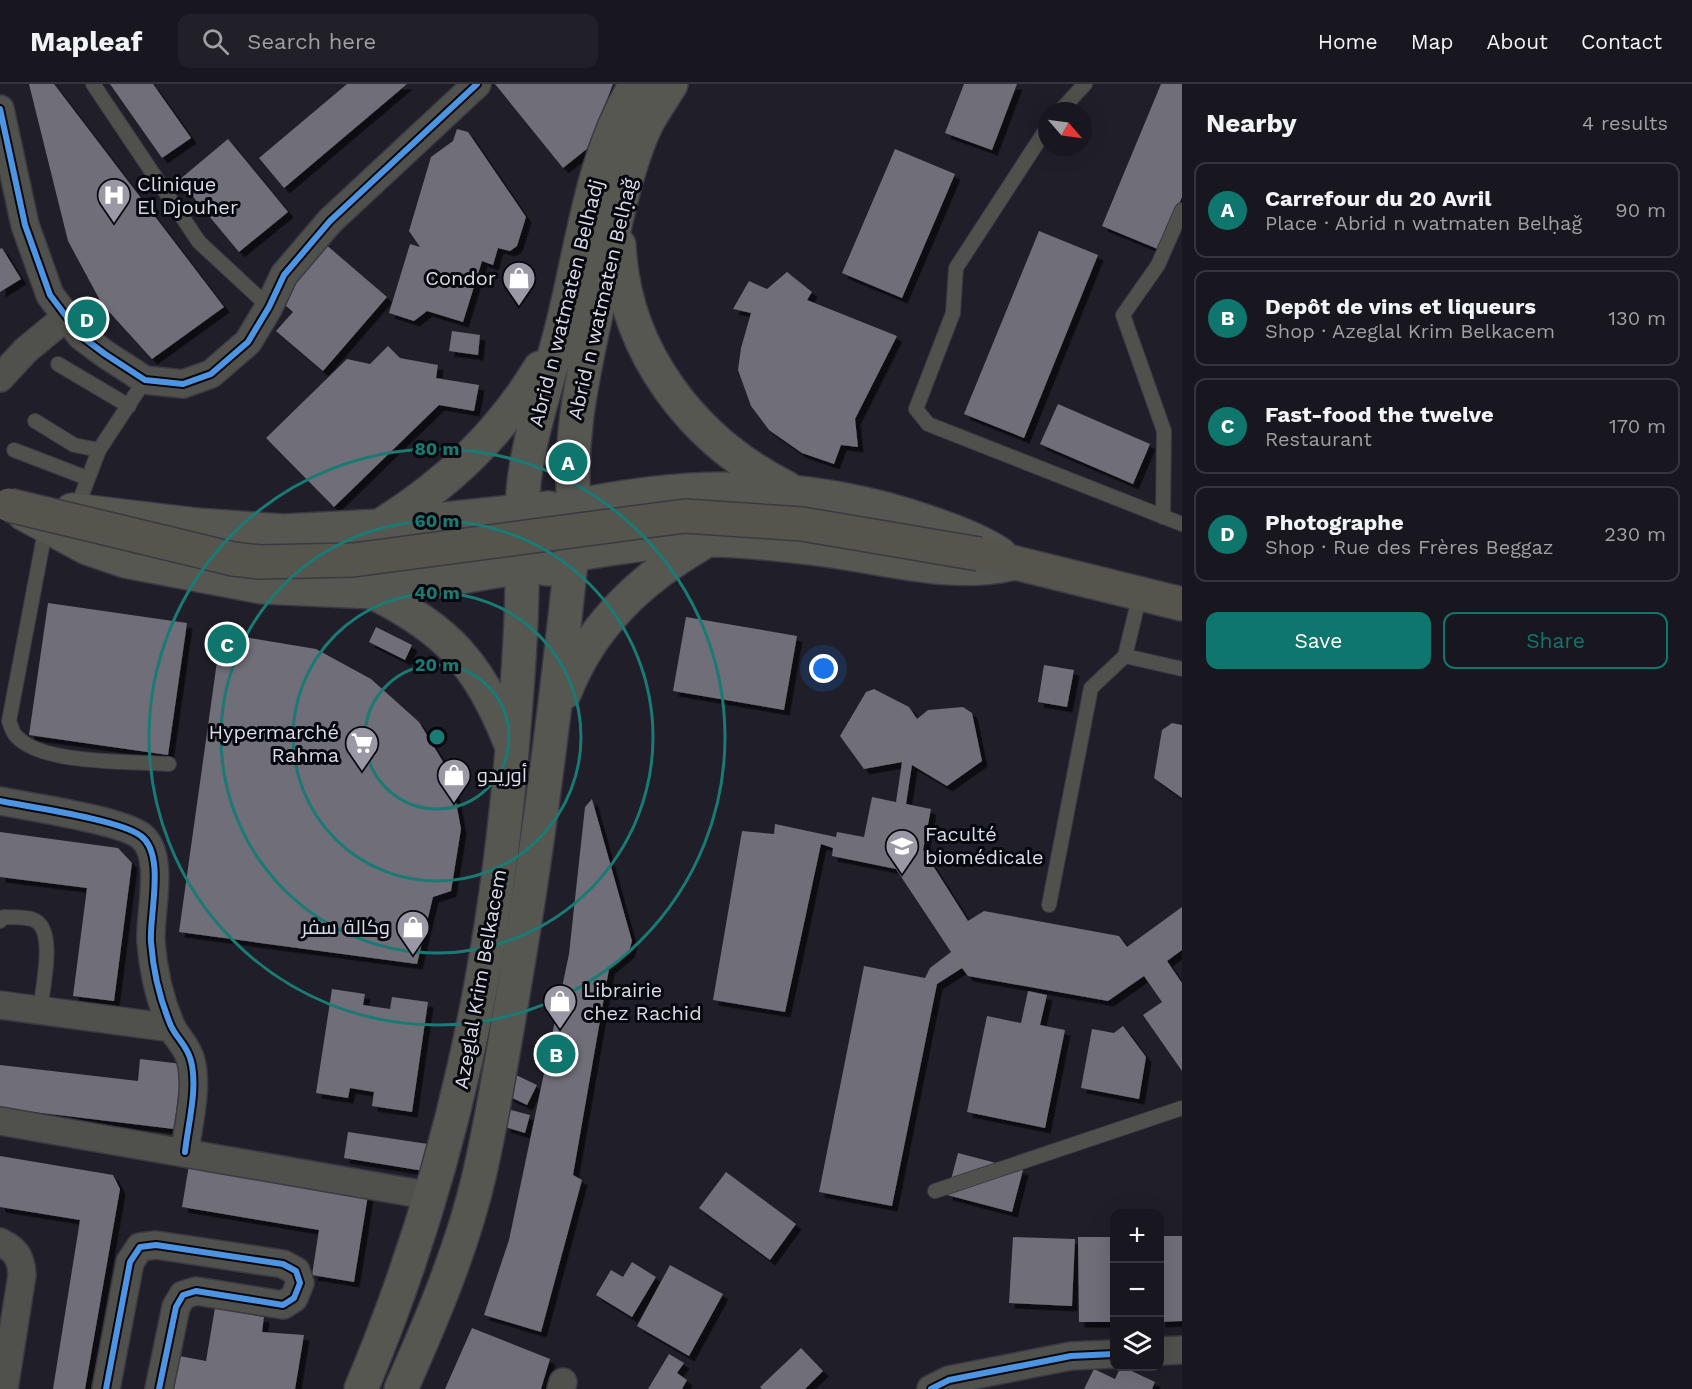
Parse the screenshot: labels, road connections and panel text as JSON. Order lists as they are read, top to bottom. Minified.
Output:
{"streets":{"main road":["Abrid n watmaten Belḥaǧ","Abrid n watmaten Belhadj","Azeglal Krim Belkacem"]},"crossings":[["Abrid n watmaten Belḥaǧ","Abrid n watmaten Belhadj"],["Abrid n watmaten Belḥaǧ","Azeglal Krim Belkacem"],["Abrid n watmaten Belhadj","Azeglal Krim Belkacem"]],"places":{"hospital":["Clinique El Djouher"],"shop":["Condor","أوريدو","وكالة سفر","Librairie chez Rachid"],"supermarket":["Hypermarché Rahma"],"school or university":["Faculté biomédicale"]},"north":"bottom right","page":{"header":"Mapleaf","search":"Search here","nav":["Home","Map","About","Contact"],"heading":["Nearby","4 results"],"list":[{"mark":"A","name":"Carrefour du 20 Avril","note":"Place · Abrid n watmaten Belḥaǧ","value":"90 m"},{"mark":"B","name":"Depôt de vins et liqueurs","note":"Shop · Azeglal Krim Belkacem","value":"130 m"},{"mark":"C","name":"Fast-food the twelve","note":"Restaurant","value":"170 m"},{"mark":"D","name":"Photographe","note":"Shop · Rue des Frères Beggaz","value":"230 m"}],"pins":["D","A","C","B"],"buttons":["Save","Share"],"map_buttons":["+","−"]},"rings":["80 m","60 m","40 m","20 m"]}
